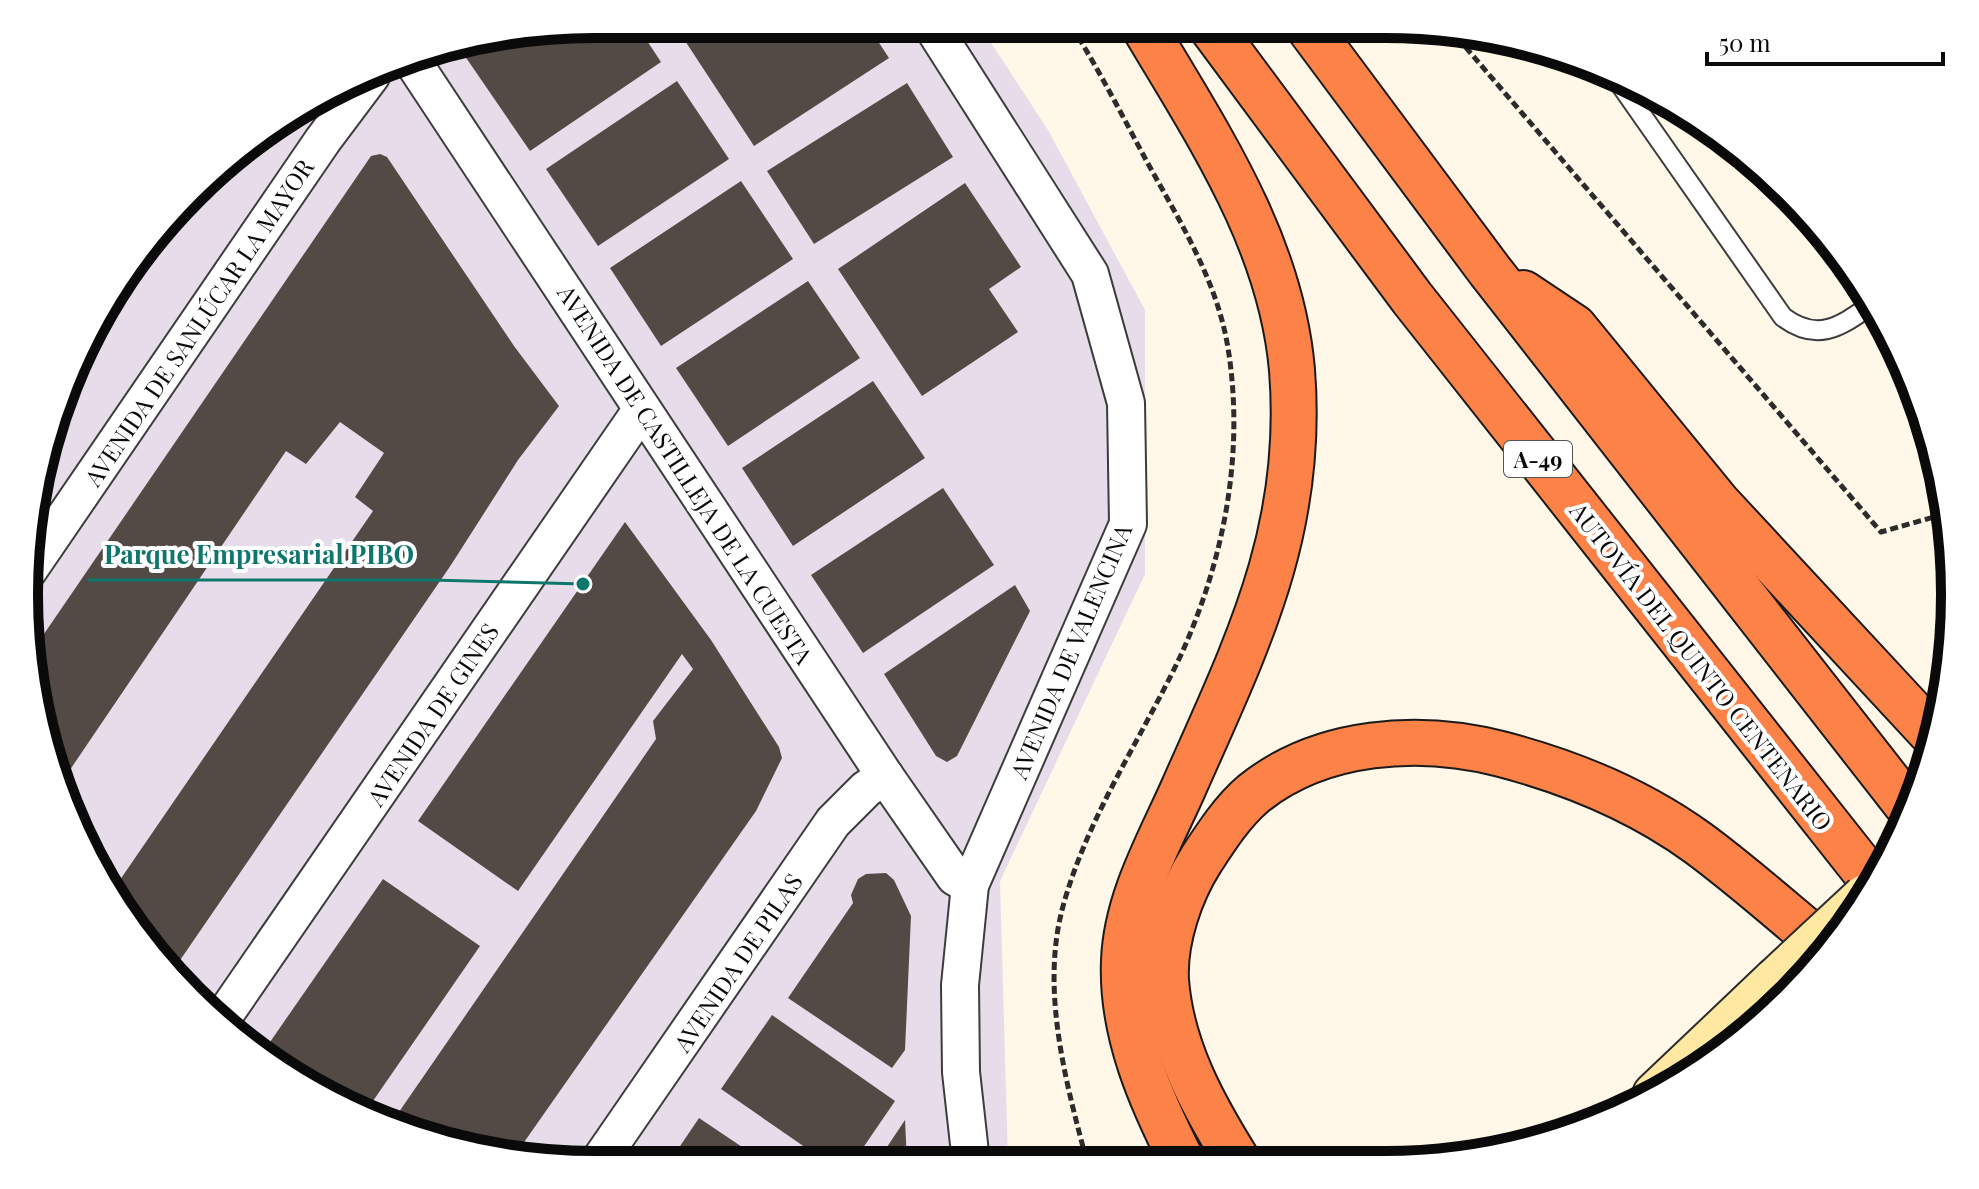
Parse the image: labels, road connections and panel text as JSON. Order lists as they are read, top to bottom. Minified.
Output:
{"streets":{"highway":["A-49","AUTOVÍA DEL QUINTO CENTENARIO"],"street":["AVENIDA DE SANLÚCAR LA MAYOR","AVENIDA DE CASTILLEJA DE LA CUESTA","AVENIDA DE VALENCINA","AVENIDA DE GINES","AVENIDA DE PILAS"]},"crossings":[["AVENIDA DE CASTILLEJA DE LA CUESTA","AVENIDA DE VALENCINA"],["AVENIDA DE CASTILLEJA DE LA CUESTA","AVENIDA DE GINES"],["AVENIDA DE CASTILLEJA DE LA CUESTA","AVENIDA DE PILAS"]],"places":["Parque Empresarial PIBO"],"scale_bar":"50 m"}
